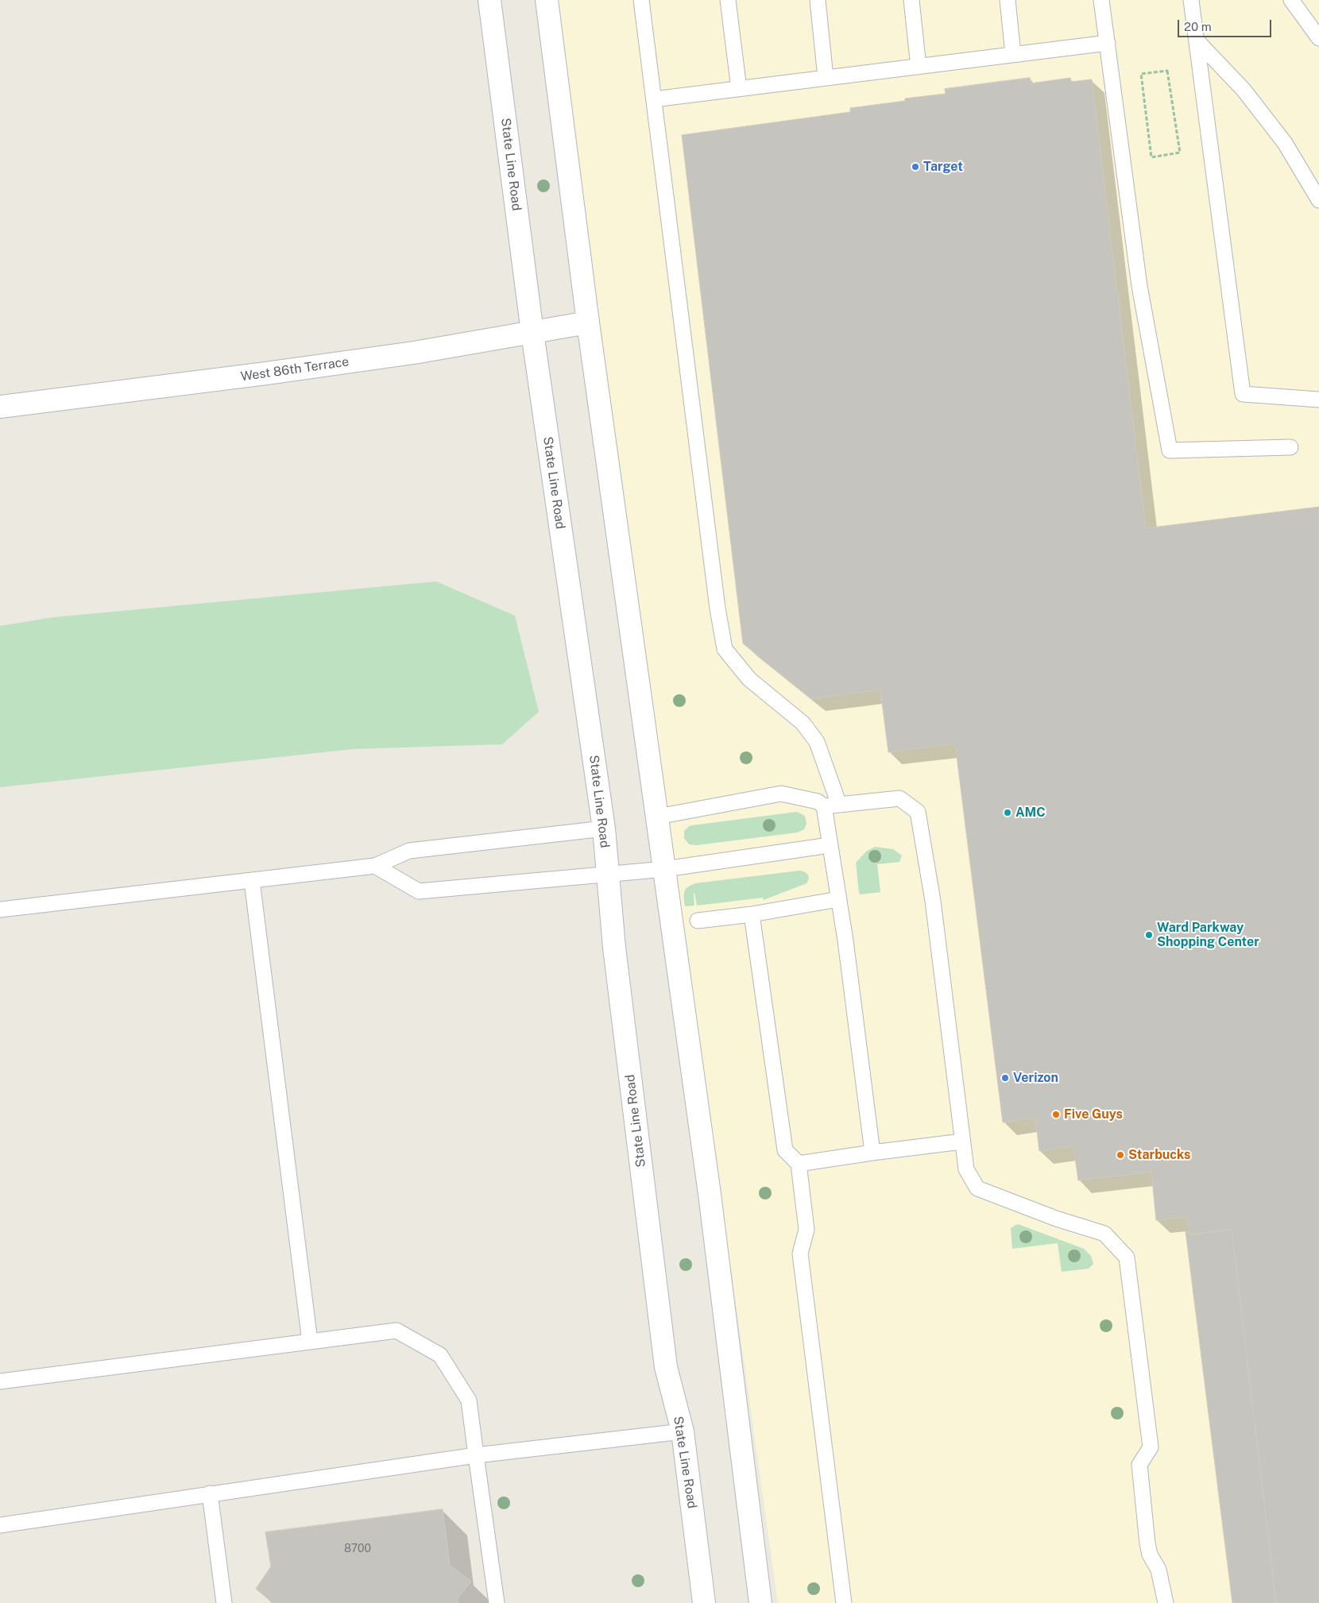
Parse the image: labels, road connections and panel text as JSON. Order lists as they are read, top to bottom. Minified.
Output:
{"streets":{"main road":["State Line Road","West 86th Terrace"]},"crossings":[["State Line Road","West 86th Terrace"]],"places":["Target","AMC","Ward Parkway Shopping Center","Verizon","Five Guys","Starbucks"],"house_numbers":["8700"],"scale_bar":"20 m"}
